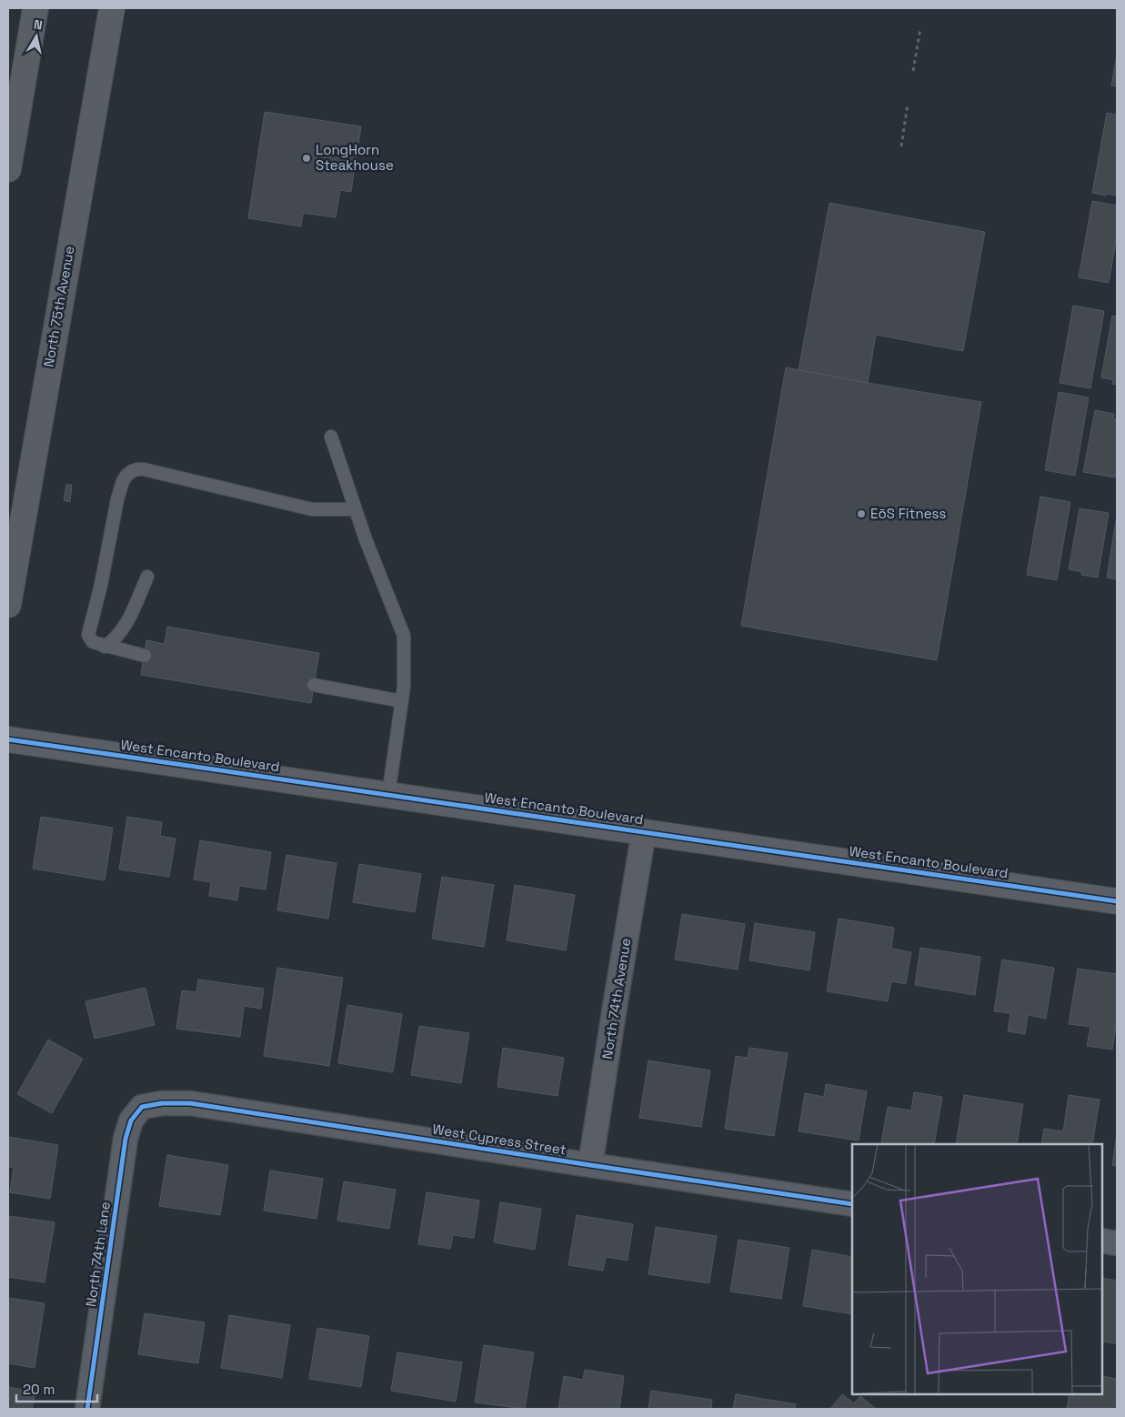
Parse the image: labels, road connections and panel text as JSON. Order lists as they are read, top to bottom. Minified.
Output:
{"streets":{"main road":["North 75th Avenue"],"street":["West Encanto Boulevard","North 74th Avenue","West Cypress Street","North 74th Lane"]},"crossings":[["West Encanto Boulevard","North 74th Avenue"],["North 74th Avenue","West Cypress Street"],["West Cypress Street","North 74th Lane"]],"places":["LongHorn Steakhouse","EōS Fitness"],"scale_bar":"20 m","north":"top"}
